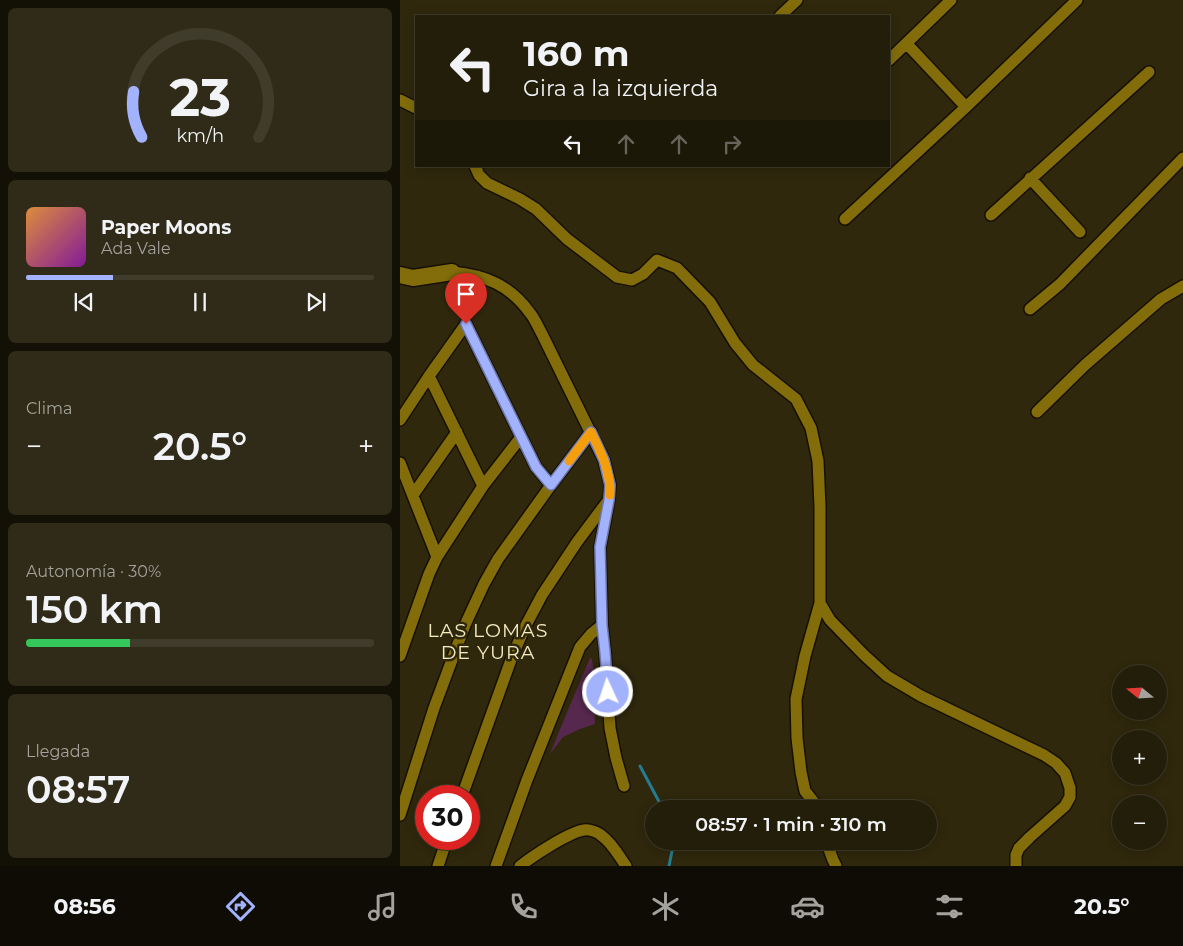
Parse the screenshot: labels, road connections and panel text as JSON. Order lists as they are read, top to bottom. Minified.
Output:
{"districts":["LAS LOMAS DE YURA"],"north":"left","page":{"turn":["160 m","Gira a la izquierda"],"song":["Paper Moons","Ada Vale"],"tile":["Clima",["Autonomía · 30%","150 km"],["Llegada","08:57"]],"heat":["−","20.5°","+"],"map_buttons":["+","−"],"limit":"30","trip":"08:57 · 1 min · 310 m","tabs":["08:56","20.5°"],"gauge":["23","km/h"]}}
